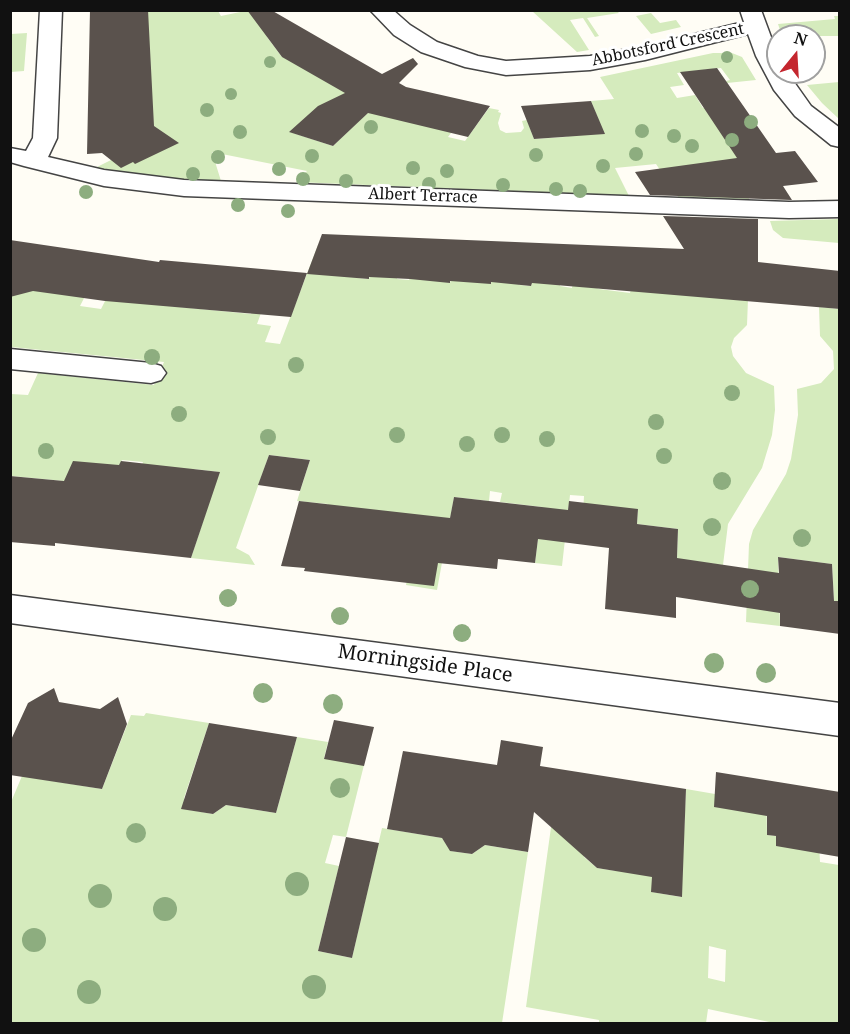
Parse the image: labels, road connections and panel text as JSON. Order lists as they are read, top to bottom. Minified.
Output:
{"streets":{"street":["Abbotsford Crescent","Albert Terrace","Morningside Place"]},"north":"top"}
